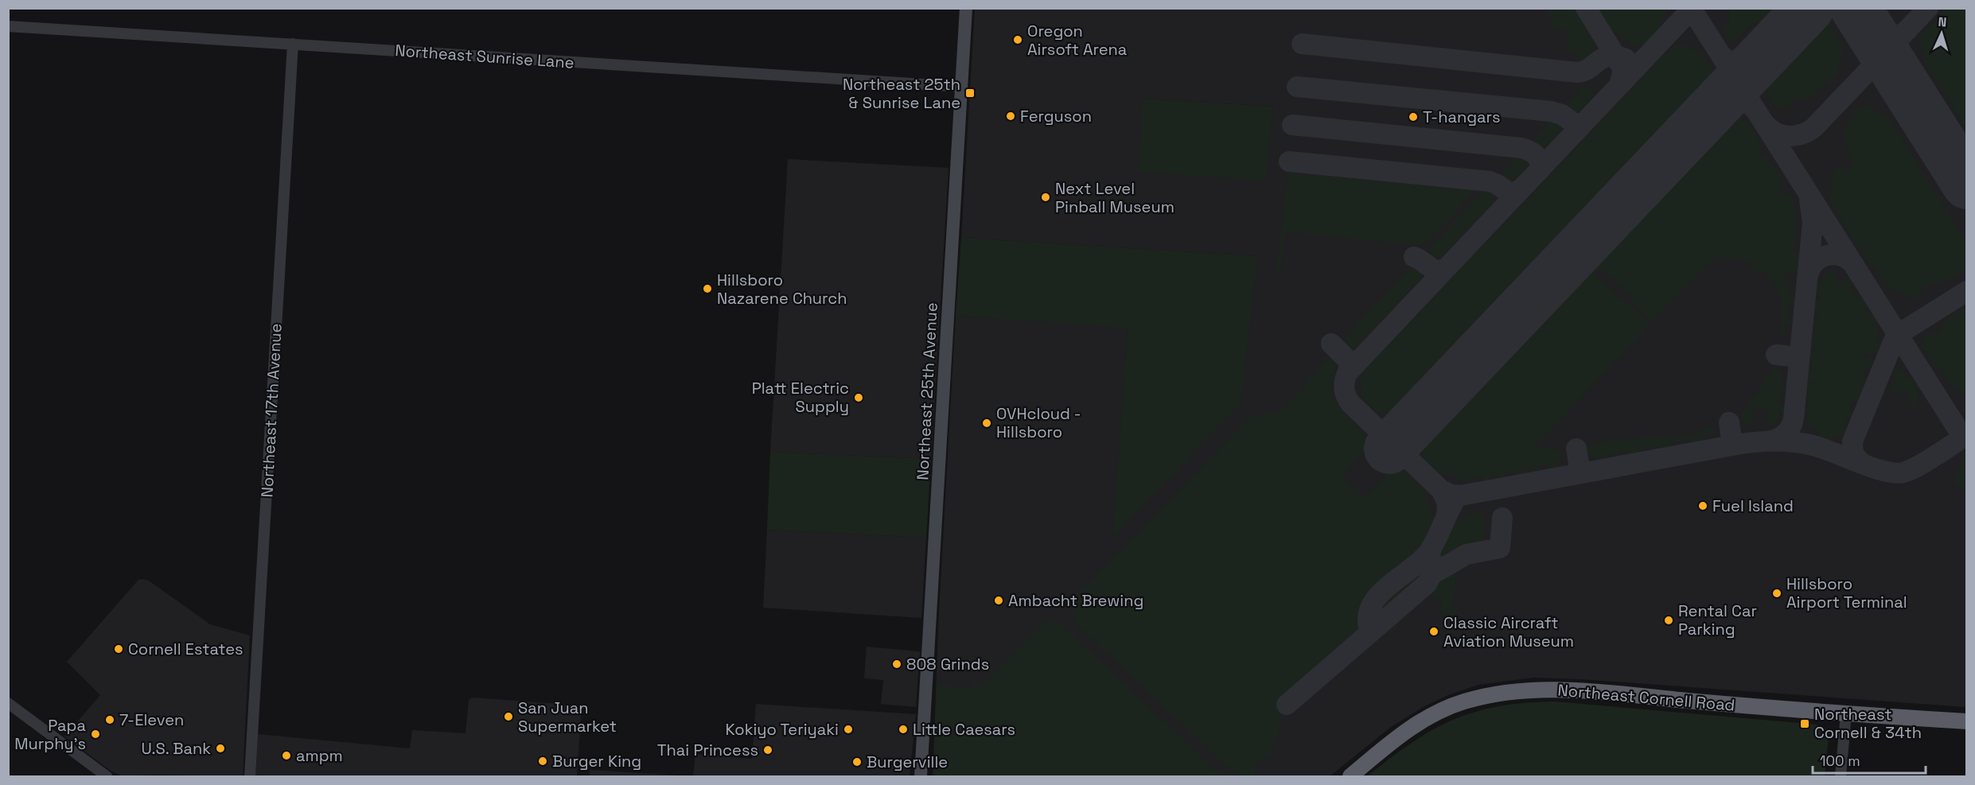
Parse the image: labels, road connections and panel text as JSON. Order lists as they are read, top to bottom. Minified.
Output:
{"streets":{"highway":["Northeast Cornell Road"],"main road":["Northeast 25th Avenue"],"street":["Northeast Sunrise Lane","Northeast 17th Avenue"]},"crossings":[["Northeast Sunrise Lane","Northeast 25th Avenue"],["Northeast Sunrise Lane","Northeast 17th Avenue"]],"places":{"other":["Oregon Airsoft Arena","Ferguson","T-hangars","Next Level Pinball Museum","Hillsboro Nazarene Church","Platt Electric Supply","OVHcloud - Hillsboro","Fuel Island","Hillsboro Airport Terminal","Ambacht Brewing","Rental Car Parking","Classic Aircraft Aviation Museum","Cornell Estates","808 Grinds","San Juan Supermarket","7-Eleven","Kokiyo Teriyaki","Little Caesars","Papa Murphy's","U.S. Bank","Thai Princess","ampm","Burger King","Burgerville"],"transit":["Northeast 25th & Sunrise Lane","Northeast Cornell & 34th"]},"scale_bar":"100 m","north":"top"}
